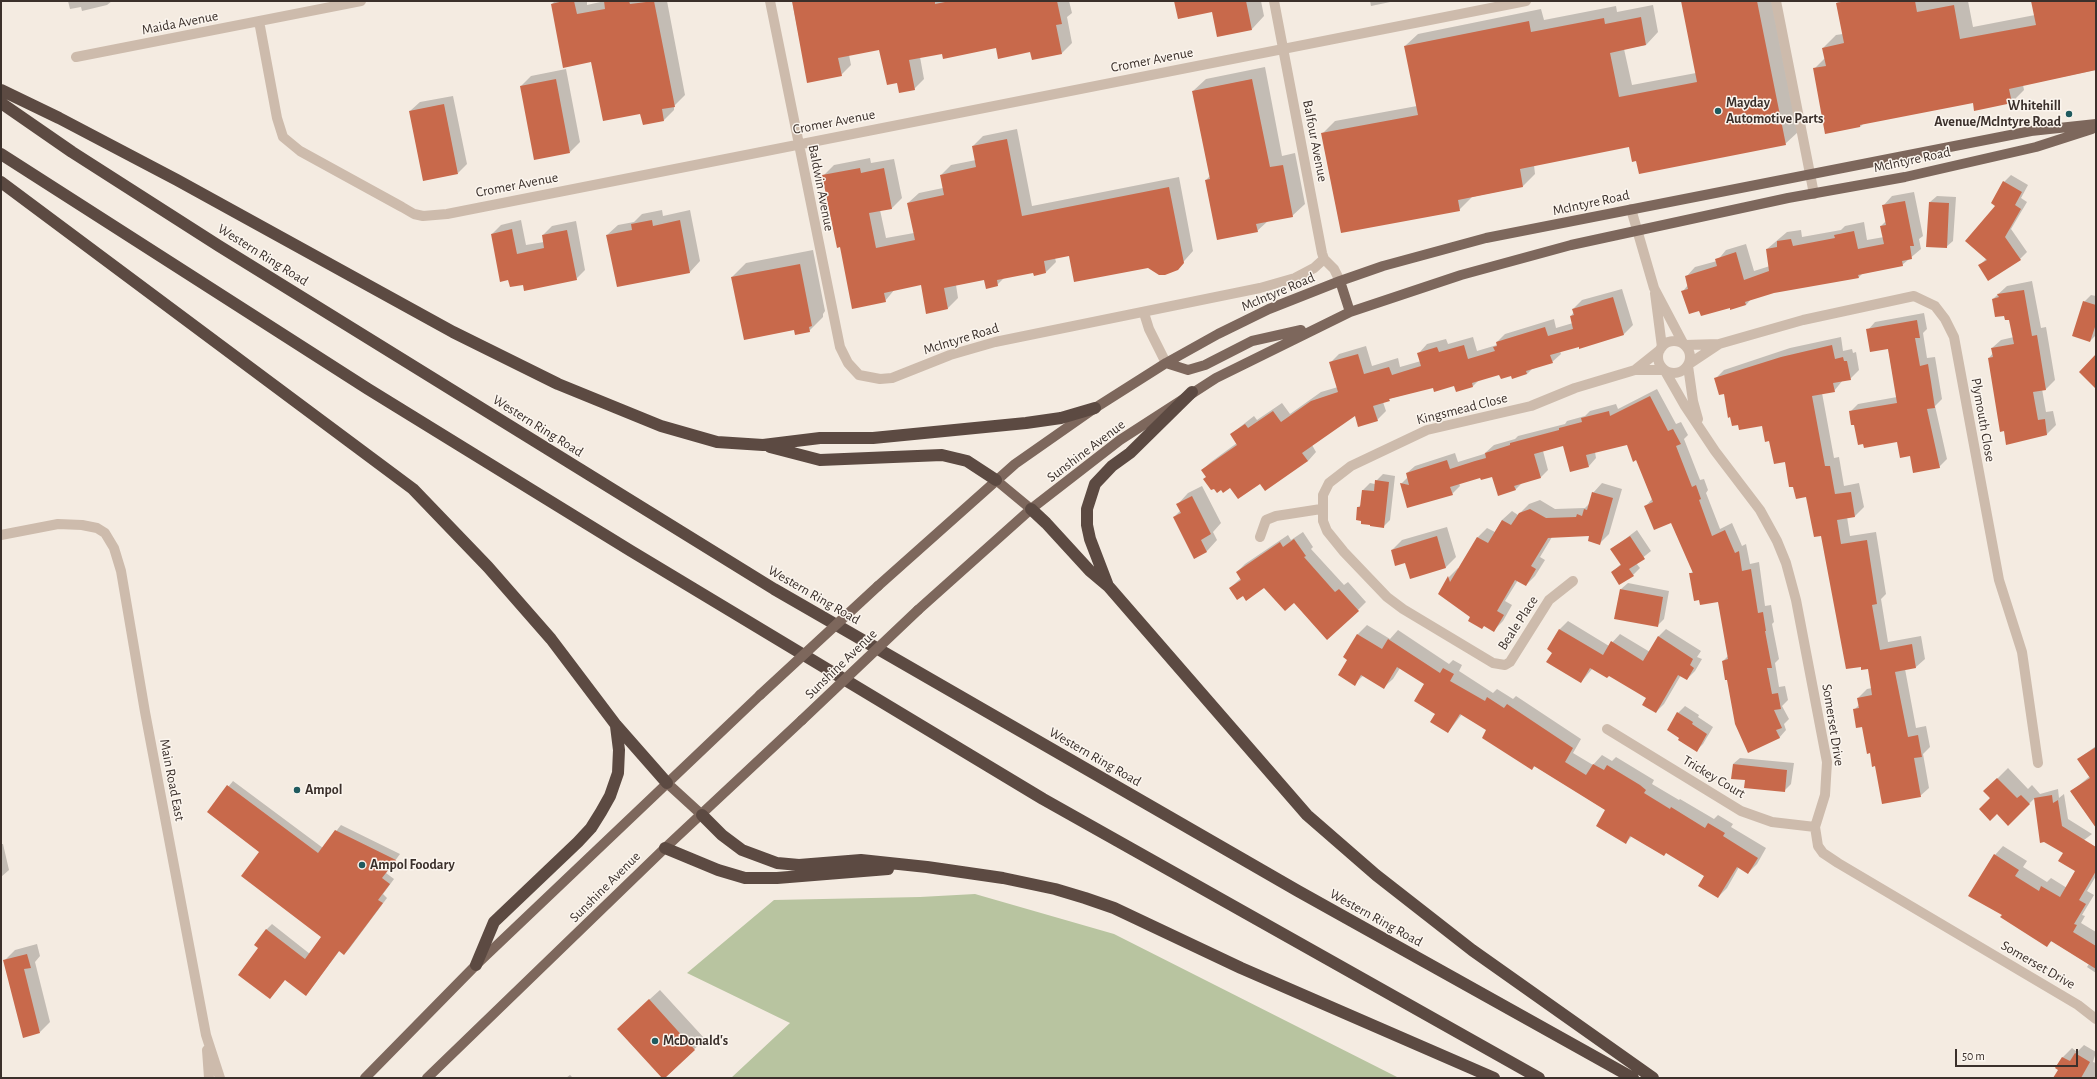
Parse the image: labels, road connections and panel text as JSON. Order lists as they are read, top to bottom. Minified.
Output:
{"streets":{"highway":["Western Ring Road"],"main road":["McIntyre Road","Sunshine Avenue"],"street":["Maida Avenue","Cromer Avenue","Balfour Avenue","Baldwin Avenue","Kingsmead Close","Plymouth Close","Beale Place","Somerset Drive","Trickey Court","Main Road East"]},"crossings":[["Maida Avenue","Cromer Avenue"],["Cromer Avenue","Balfour Avenue"],["Cromer Avenue","Baldwin Avenue"],["Balfour Avenue","McIntyre Road"],["McIntyre Road","Baldwin Avenue"],["McIntyre Road","Sunshine Avenue"],["Kingsmead Close","Plymouth Close"],["Kingsmead Close","Beale Place"],["Kingsmead Close","Somerset Drive"],["Plymouth Close","Somerset Drive"],["Somerset Drive","Trickey Court"]],"places":["Mayday Automotive Parts","Whitehill Avenue/McIntyre Road","Ampol","Ampol Foodary","McDonald's"],"scale_bar":"50 m"}
